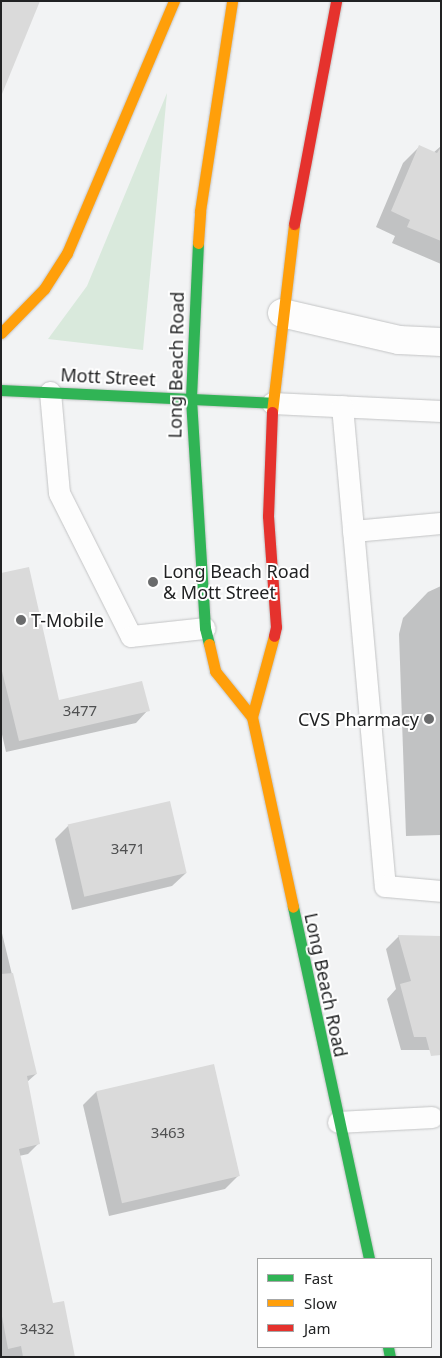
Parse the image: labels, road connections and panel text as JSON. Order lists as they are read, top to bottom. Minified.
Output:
{"streets":{"main road":["Long Beach Road","Mott Street"]},"crossings":[["Long Beach Road","Mott Street"]],"places":["Long Beach Road & Mott Street","T-Mobile","CVS Pharmacy"],"house_numbers":["3477","3471","3463","3432"],"legend":["Fast","Slow","Jam"]}
